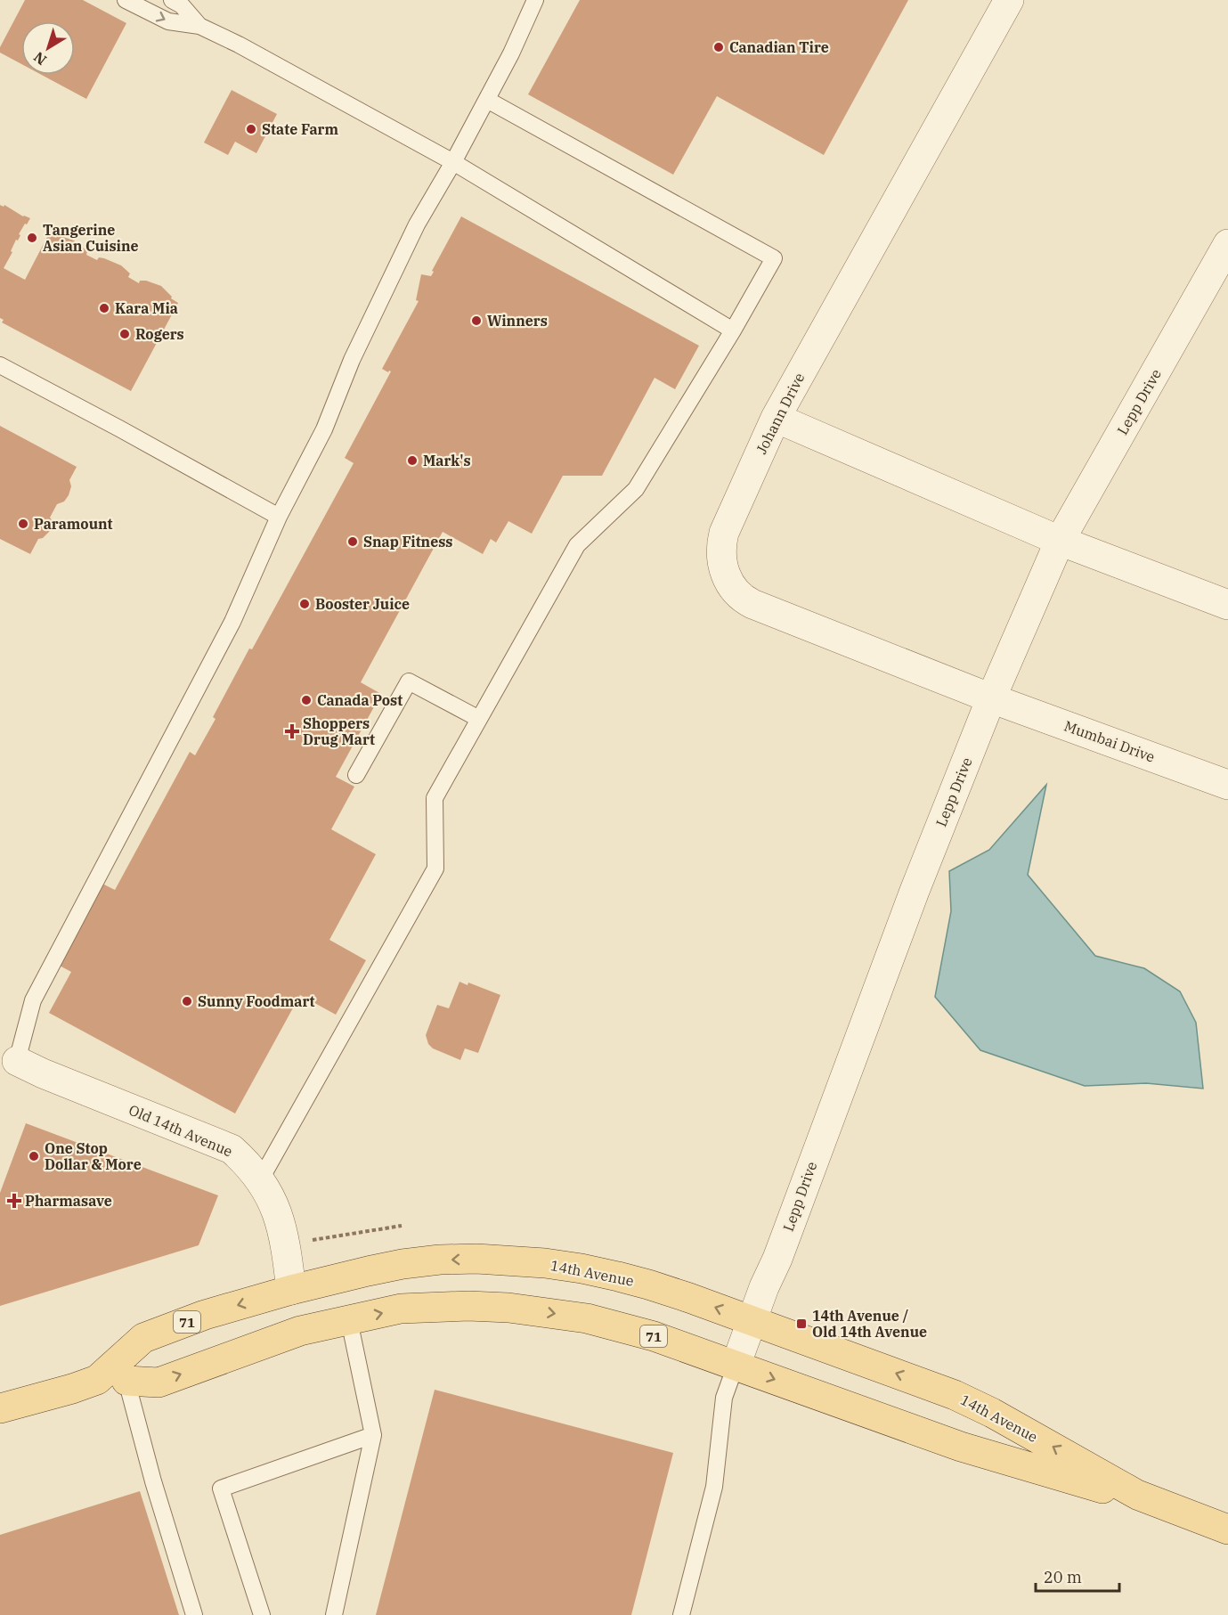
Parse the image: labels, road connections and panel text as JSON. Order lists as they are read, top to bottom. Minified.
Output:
{"streets":{"main road":["14th Avenue","71"],"street":["Lepp Drive","Johann Drive","Mumbai Drive","Old 14th Avenue"]},"crossings":[["Lepp Drive","Johann Drive"],["Lepp Drive","Mumbai Drive"],["Lepp Drive","14th Avenue"],["Johann Drive","Mumbai Drive"],["Old 14th Avenue","14th Avenue"]],"places":{"other":["Canadian Tire","State Farm","Tangerine Asian Cuisine","Kara Mia","Winners","Rogers","Mark's","Paramount","Snap Fitness","Booster Juice","Canada Post","Sunny Foodmart","One Stop Dollar & More"],"health":["Shoppers Drug Mart","Pharmasave"],"transit":["14th Avenue / Old 14th Avenue"]},"scale_bar":"20 m","north":"bottom left"}
